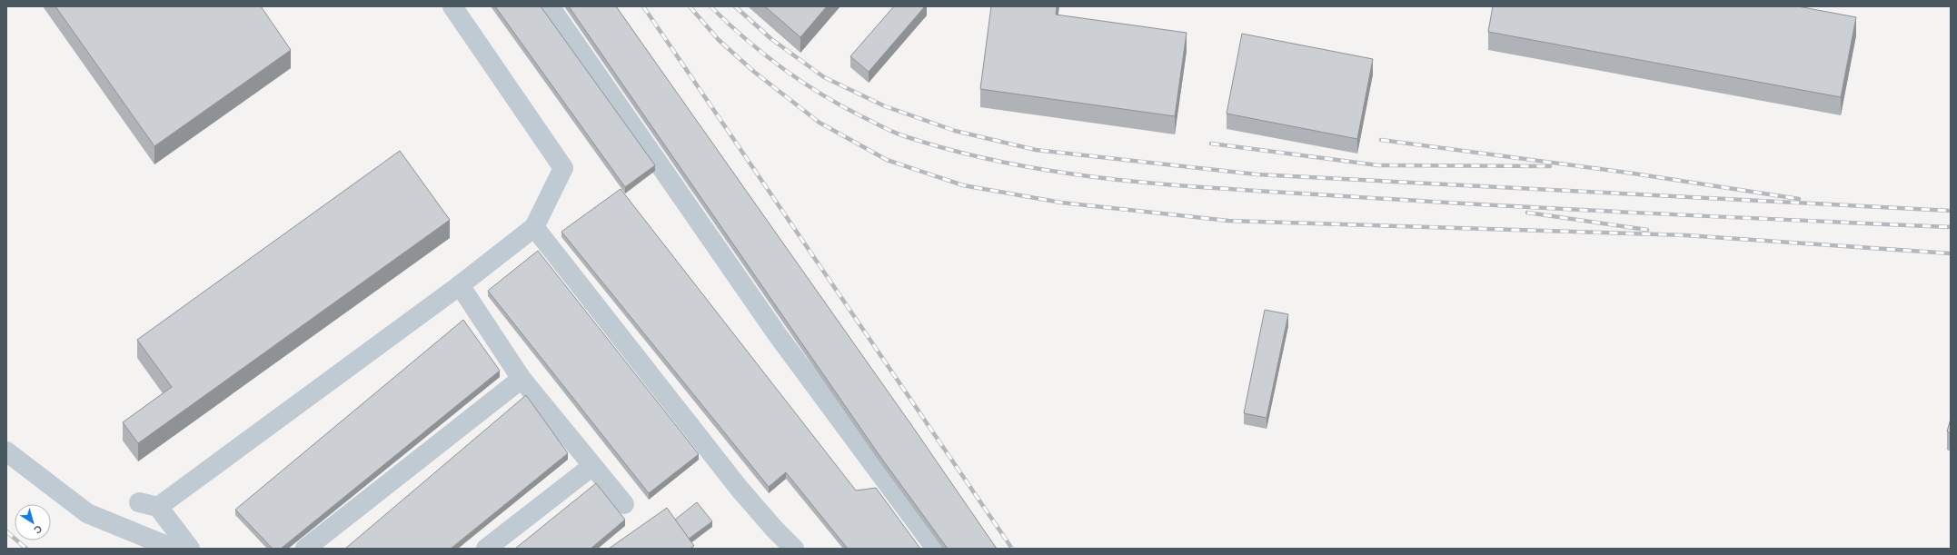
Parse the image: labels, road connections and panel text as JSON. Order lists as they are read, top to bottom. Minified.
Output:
{"north":"bottom right"}
